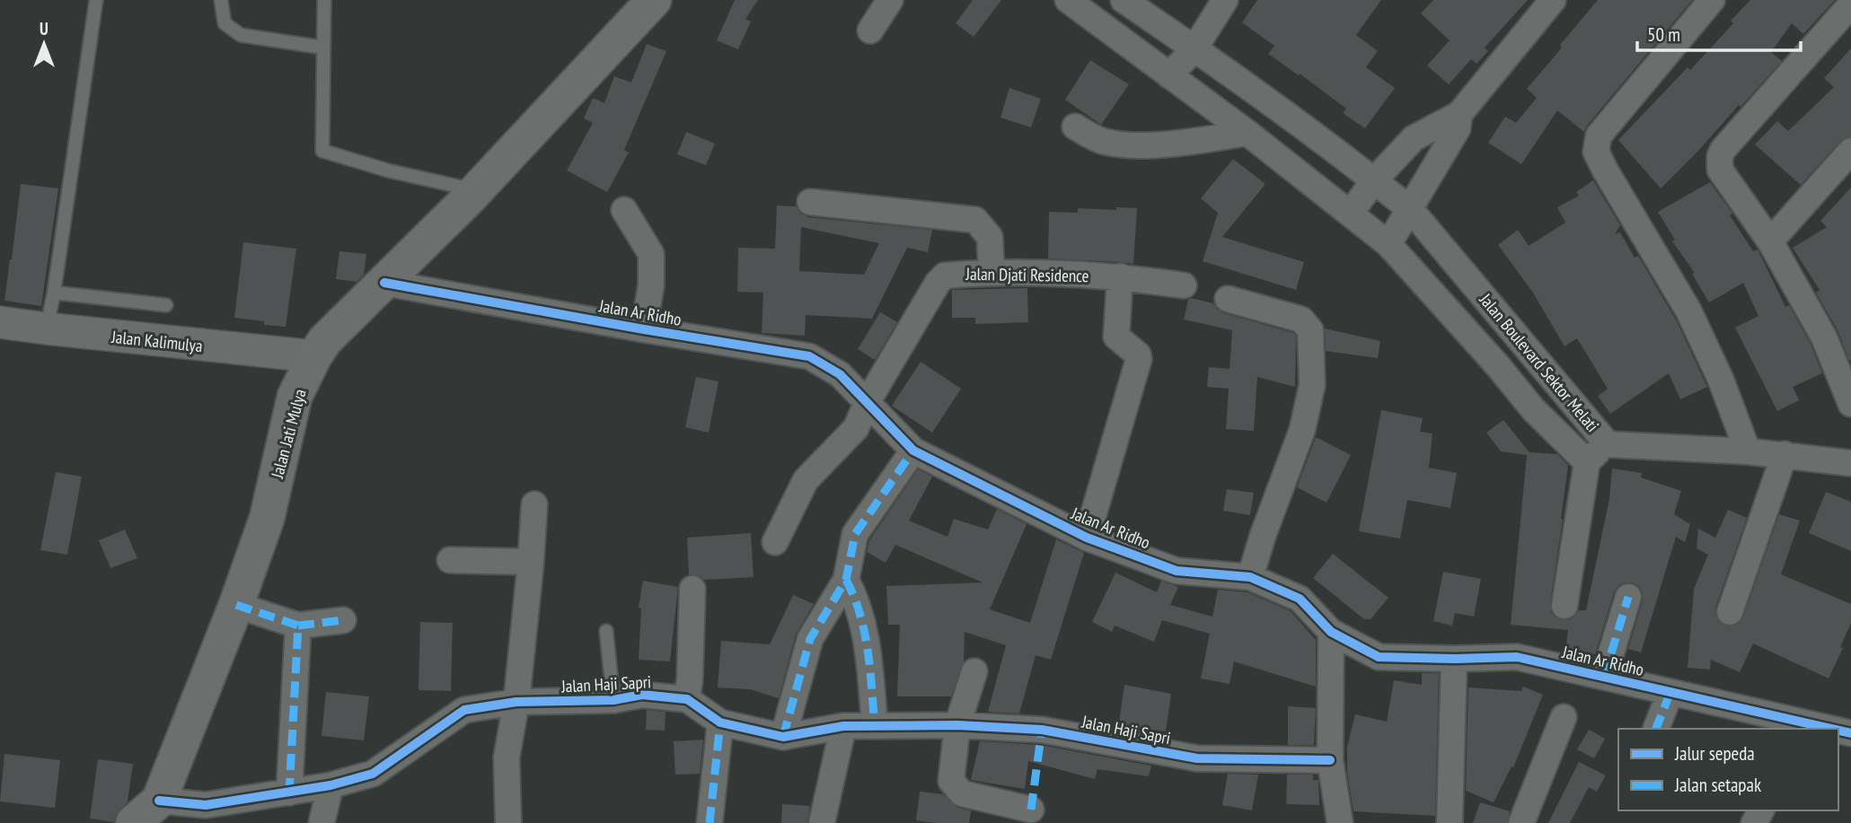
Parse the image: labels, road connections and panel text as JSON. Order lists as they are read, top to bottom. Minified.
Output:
{"streets":{"main road":["Jalan Jati Mulya"],"street":["Jalan Djati Residence","Jalan Ar Ridho","Jalan Kalimulya","Jalan Boulevard Sektor Melati","Jalan Haji Sapri"]},"crossings":[["Jalan Djati Residence","Jalan Ar Ridho"],["Jalan Ar Ridho","Jalan Jati Mulya"],["Jalan Kalimulya","Jalan Jati Mulya"],["Jalan Jati Mulya","Jalan Haji Sapri"]],"legend":["Jalur sepeda","Jalan setapak"],"scale_bar":"50 m","north":"top"}
